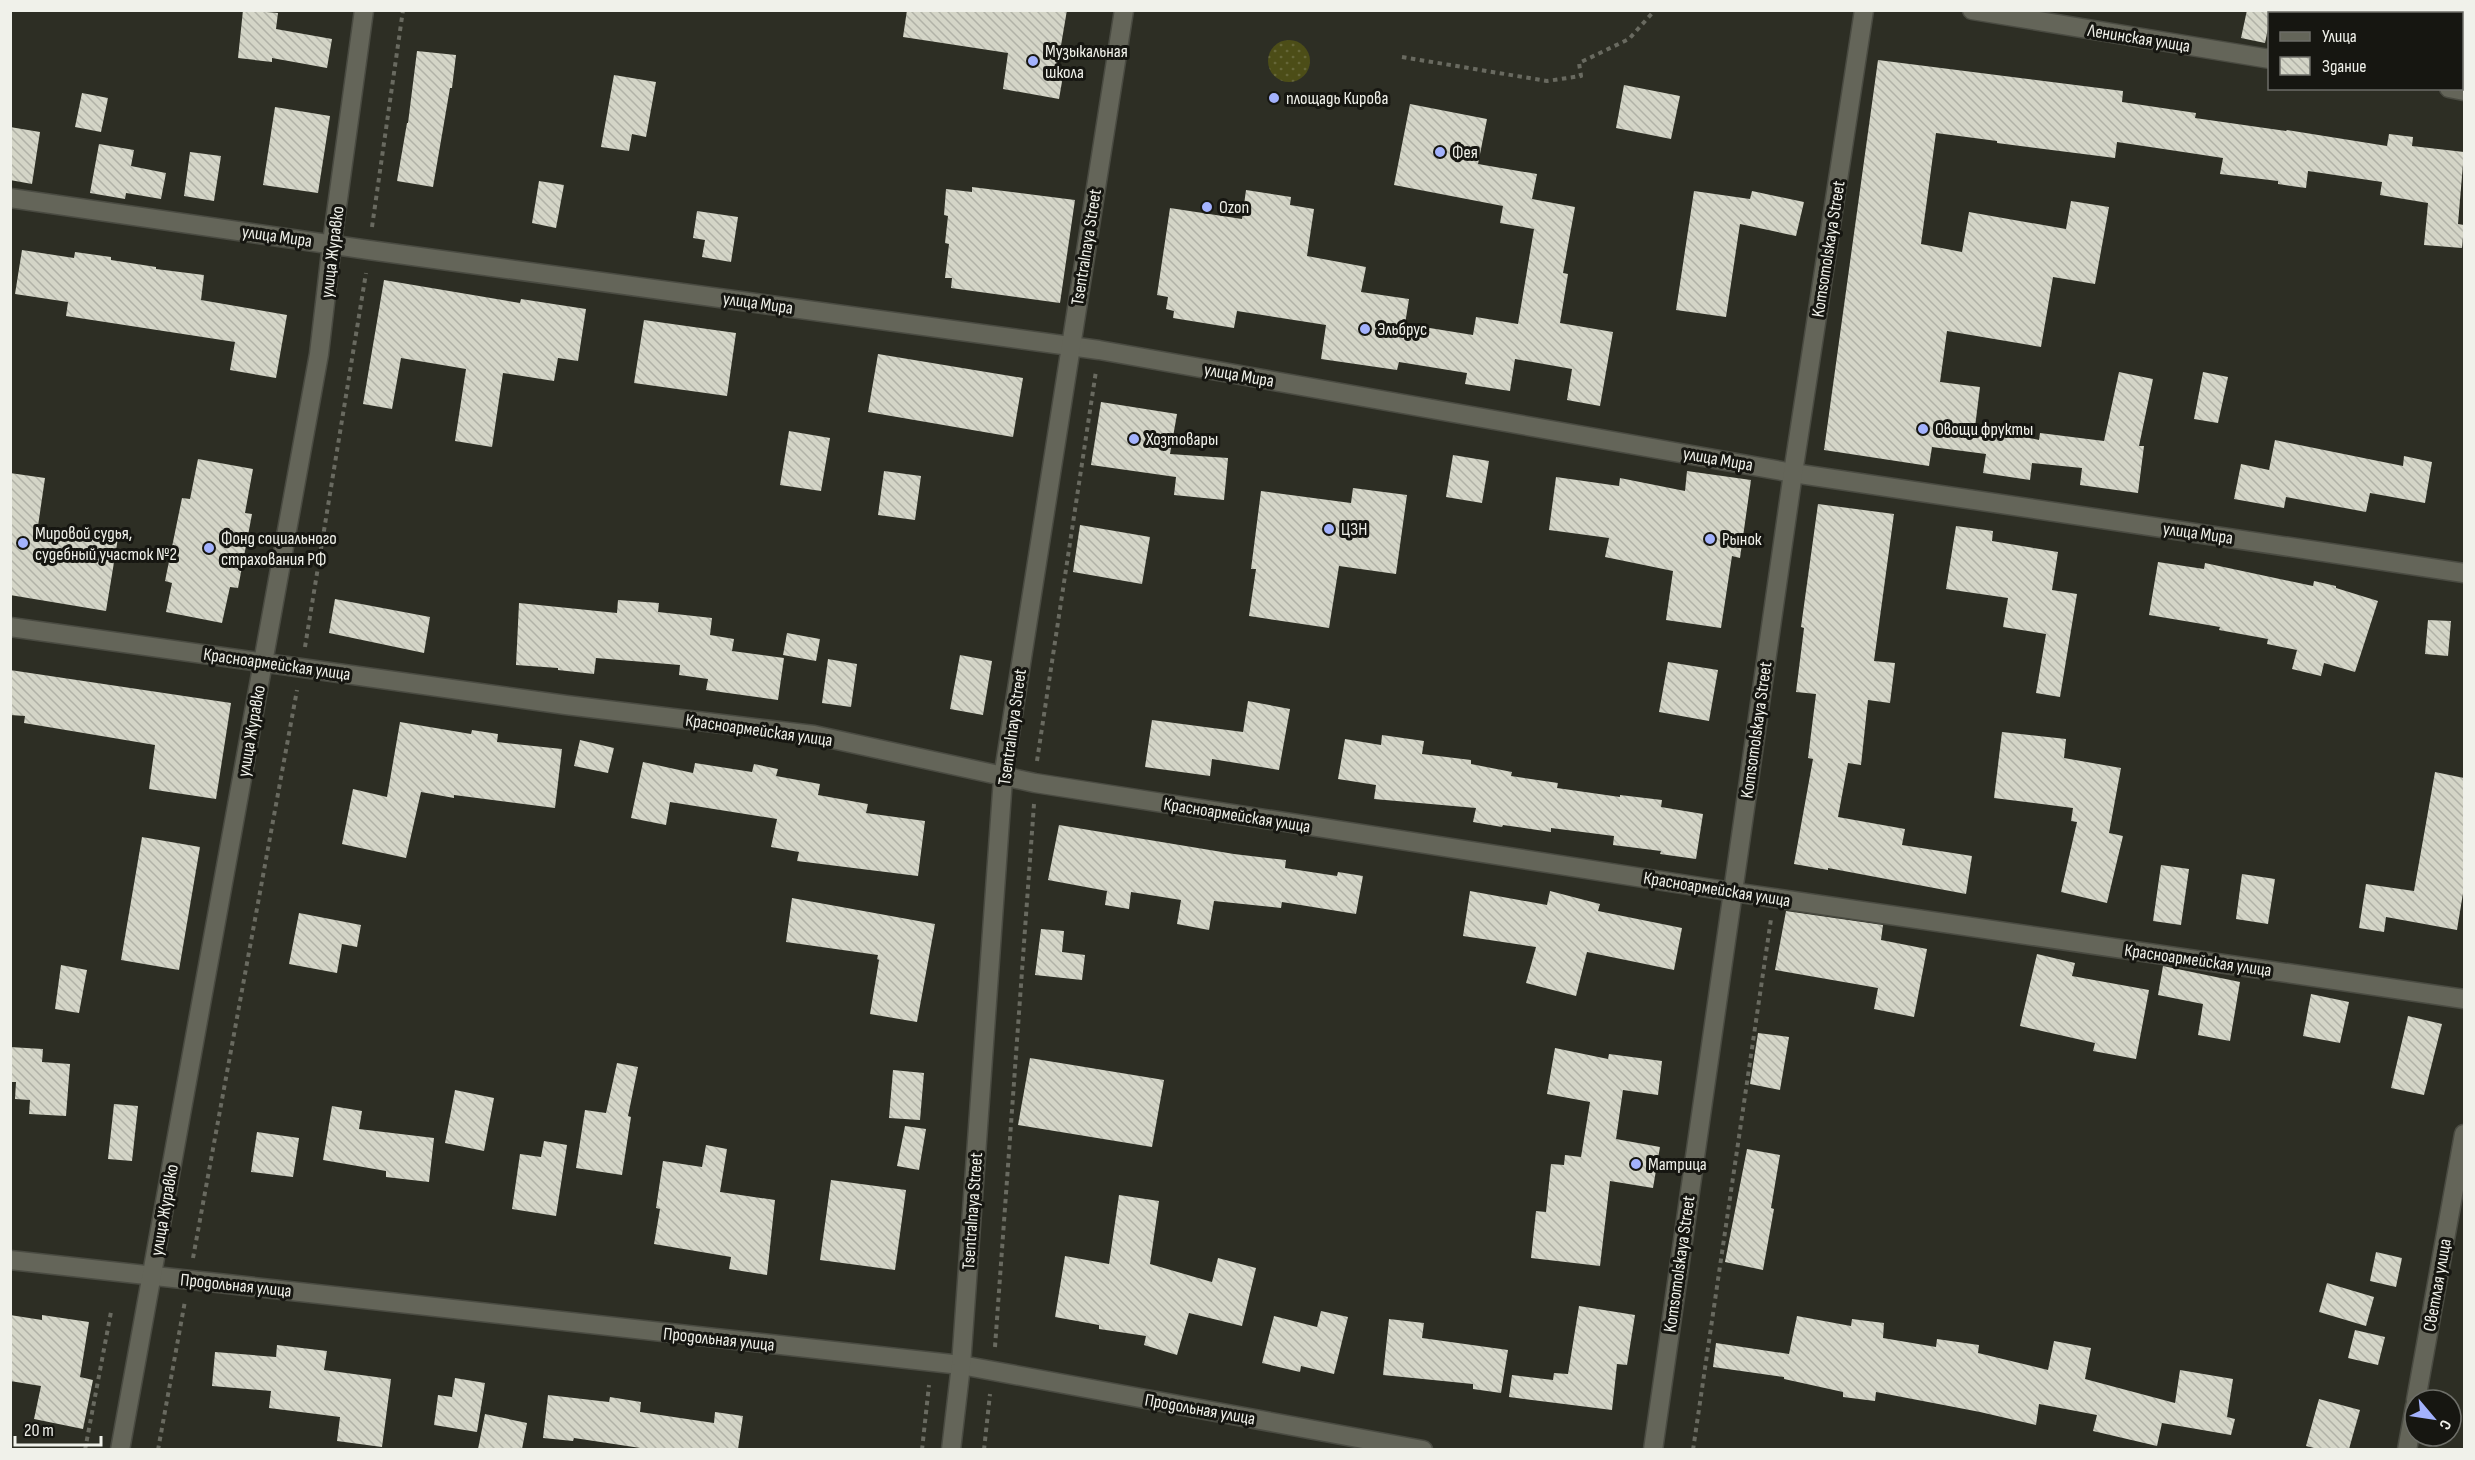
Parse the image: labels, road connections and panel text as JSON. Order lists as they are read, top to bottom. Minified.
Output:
{"streets":{"street":["Ленинская улица","улица Мира","Tsentralnaya Street","Komsomolskaya Street","улица Журавко","Красноармейская улица","Продольная улица","Светлая улица"]},"crossings":[["улица Мира","Tsentralnaya Street"],["улица Мира","Komsomolskaya Street"],["улица Мира","улица Журавко"],["Tsentralnaya Street","Красноармейская улица"],["Tsentralnaya Street","Продольная улица"],["Komsomolskaya Street","Красноармейская улица"],["улица Журавко","Красноармейская улица"],["улица Журавко","Продольная улица"]],"places":["Музыкальная школа","площадь Кирова","Фея","Ozon","Эльбрус","Овощи фрукты","Хозтовары","ЦЗН","Рынок","Мировой судья, судебный участок №2","Фонд социального страхования РФ","Матрица"],"legend":["Улица","Здание"],"scale_bar":"20 m","north":"bottom right"}
